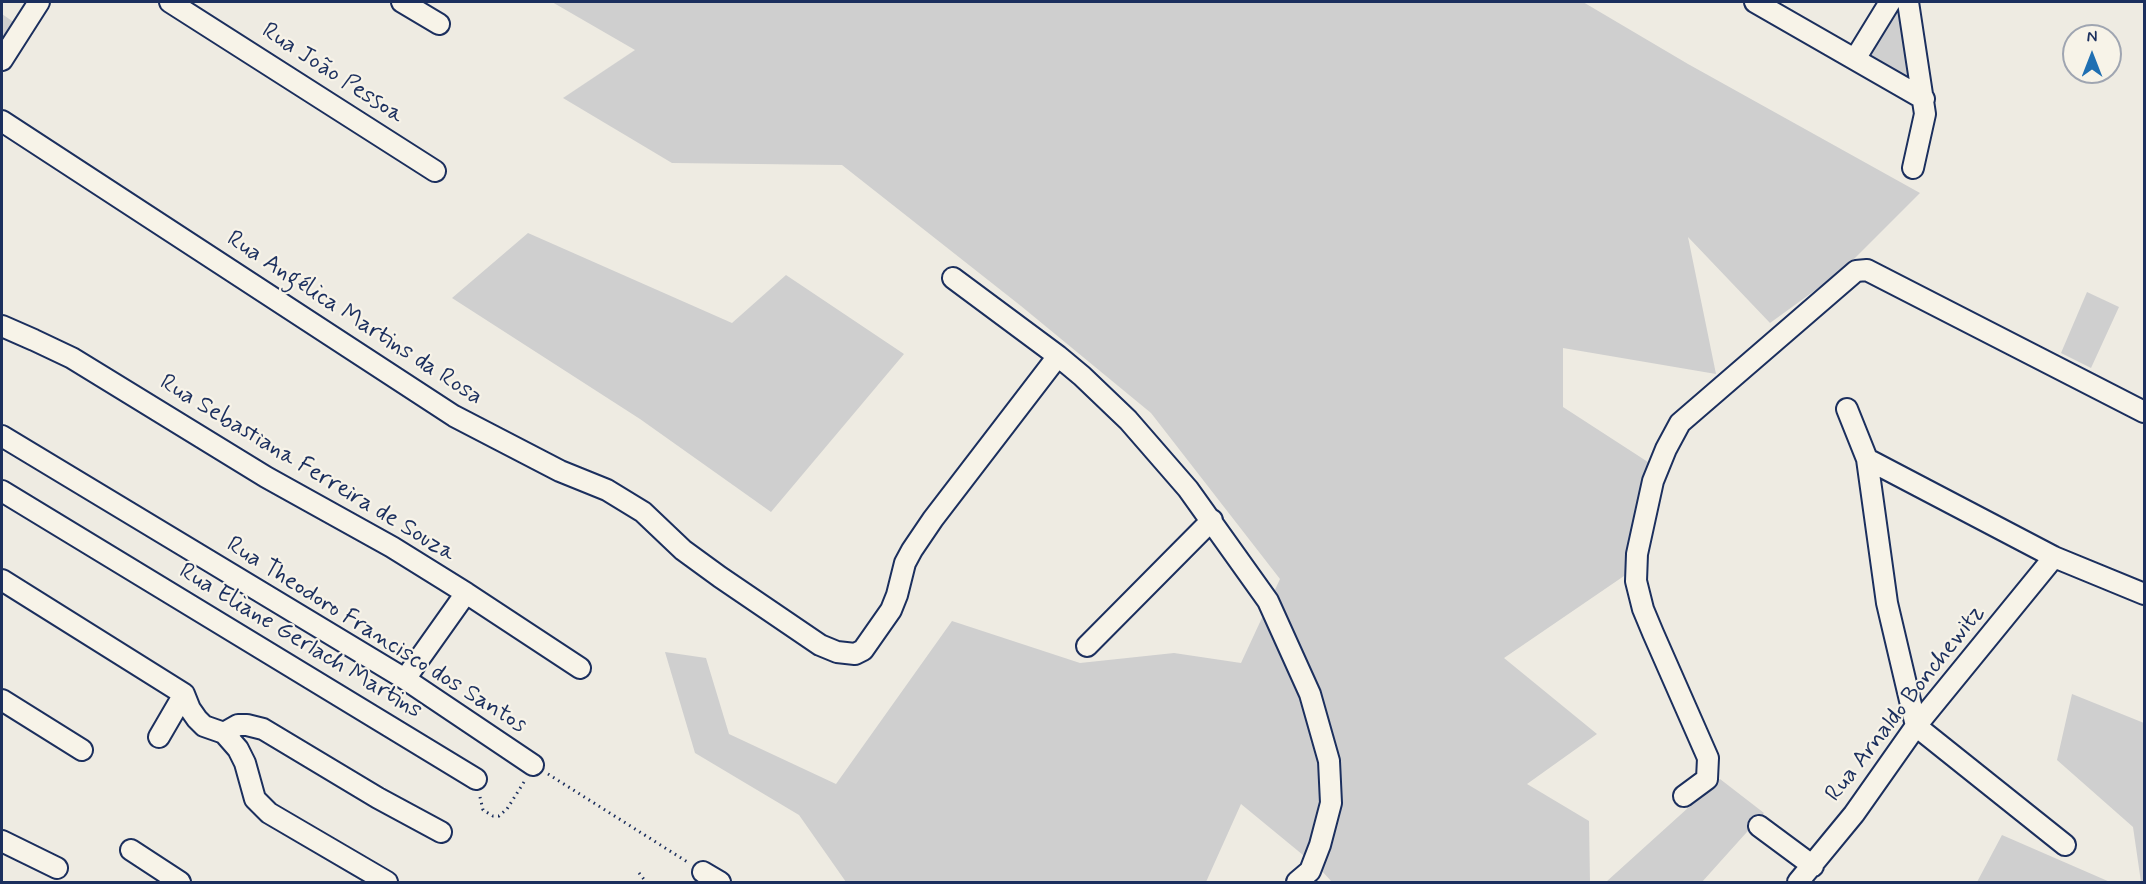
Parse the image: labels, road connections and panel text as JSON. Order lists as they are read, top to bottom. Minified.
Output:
{"streets":{"street":["Rua João Pessoa","Rua Angélica Martins da Rosa","Rua Sebastiana Ferreira de Souza","Rua Theodoro Francisco dos Santos","Rua Eliane Gerlach Martins","Rua Arnaldo Bonchewitz"]},"north":"top"}
